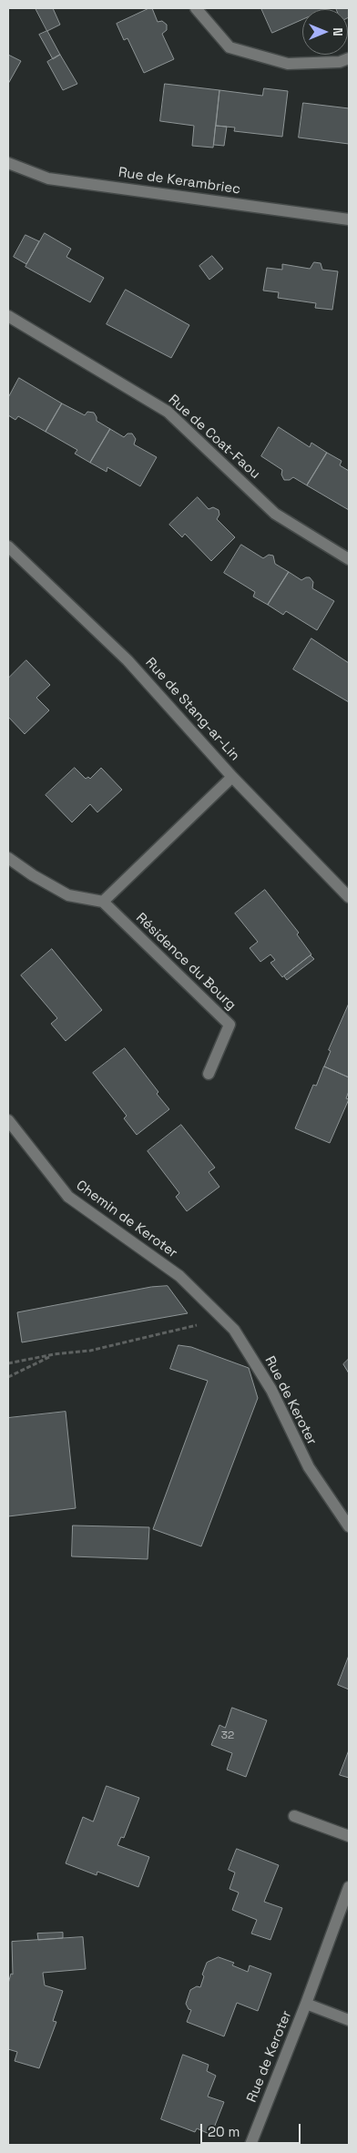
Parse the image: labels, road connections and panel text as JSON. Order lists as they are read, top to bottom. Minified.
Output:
{"streets":{"street":["Rue de Kerambriec","Rue de Coat-Faou","Rue de Stang-ar-Lin","Résidence du Bourg","Chemin de Keroter","Rue de Keroter"]},"crossings":[["Chemin de Keroter","Rue de Keroter"]],"house_numbers":["32"],"scale_bar":"20 m","north":"right"}
